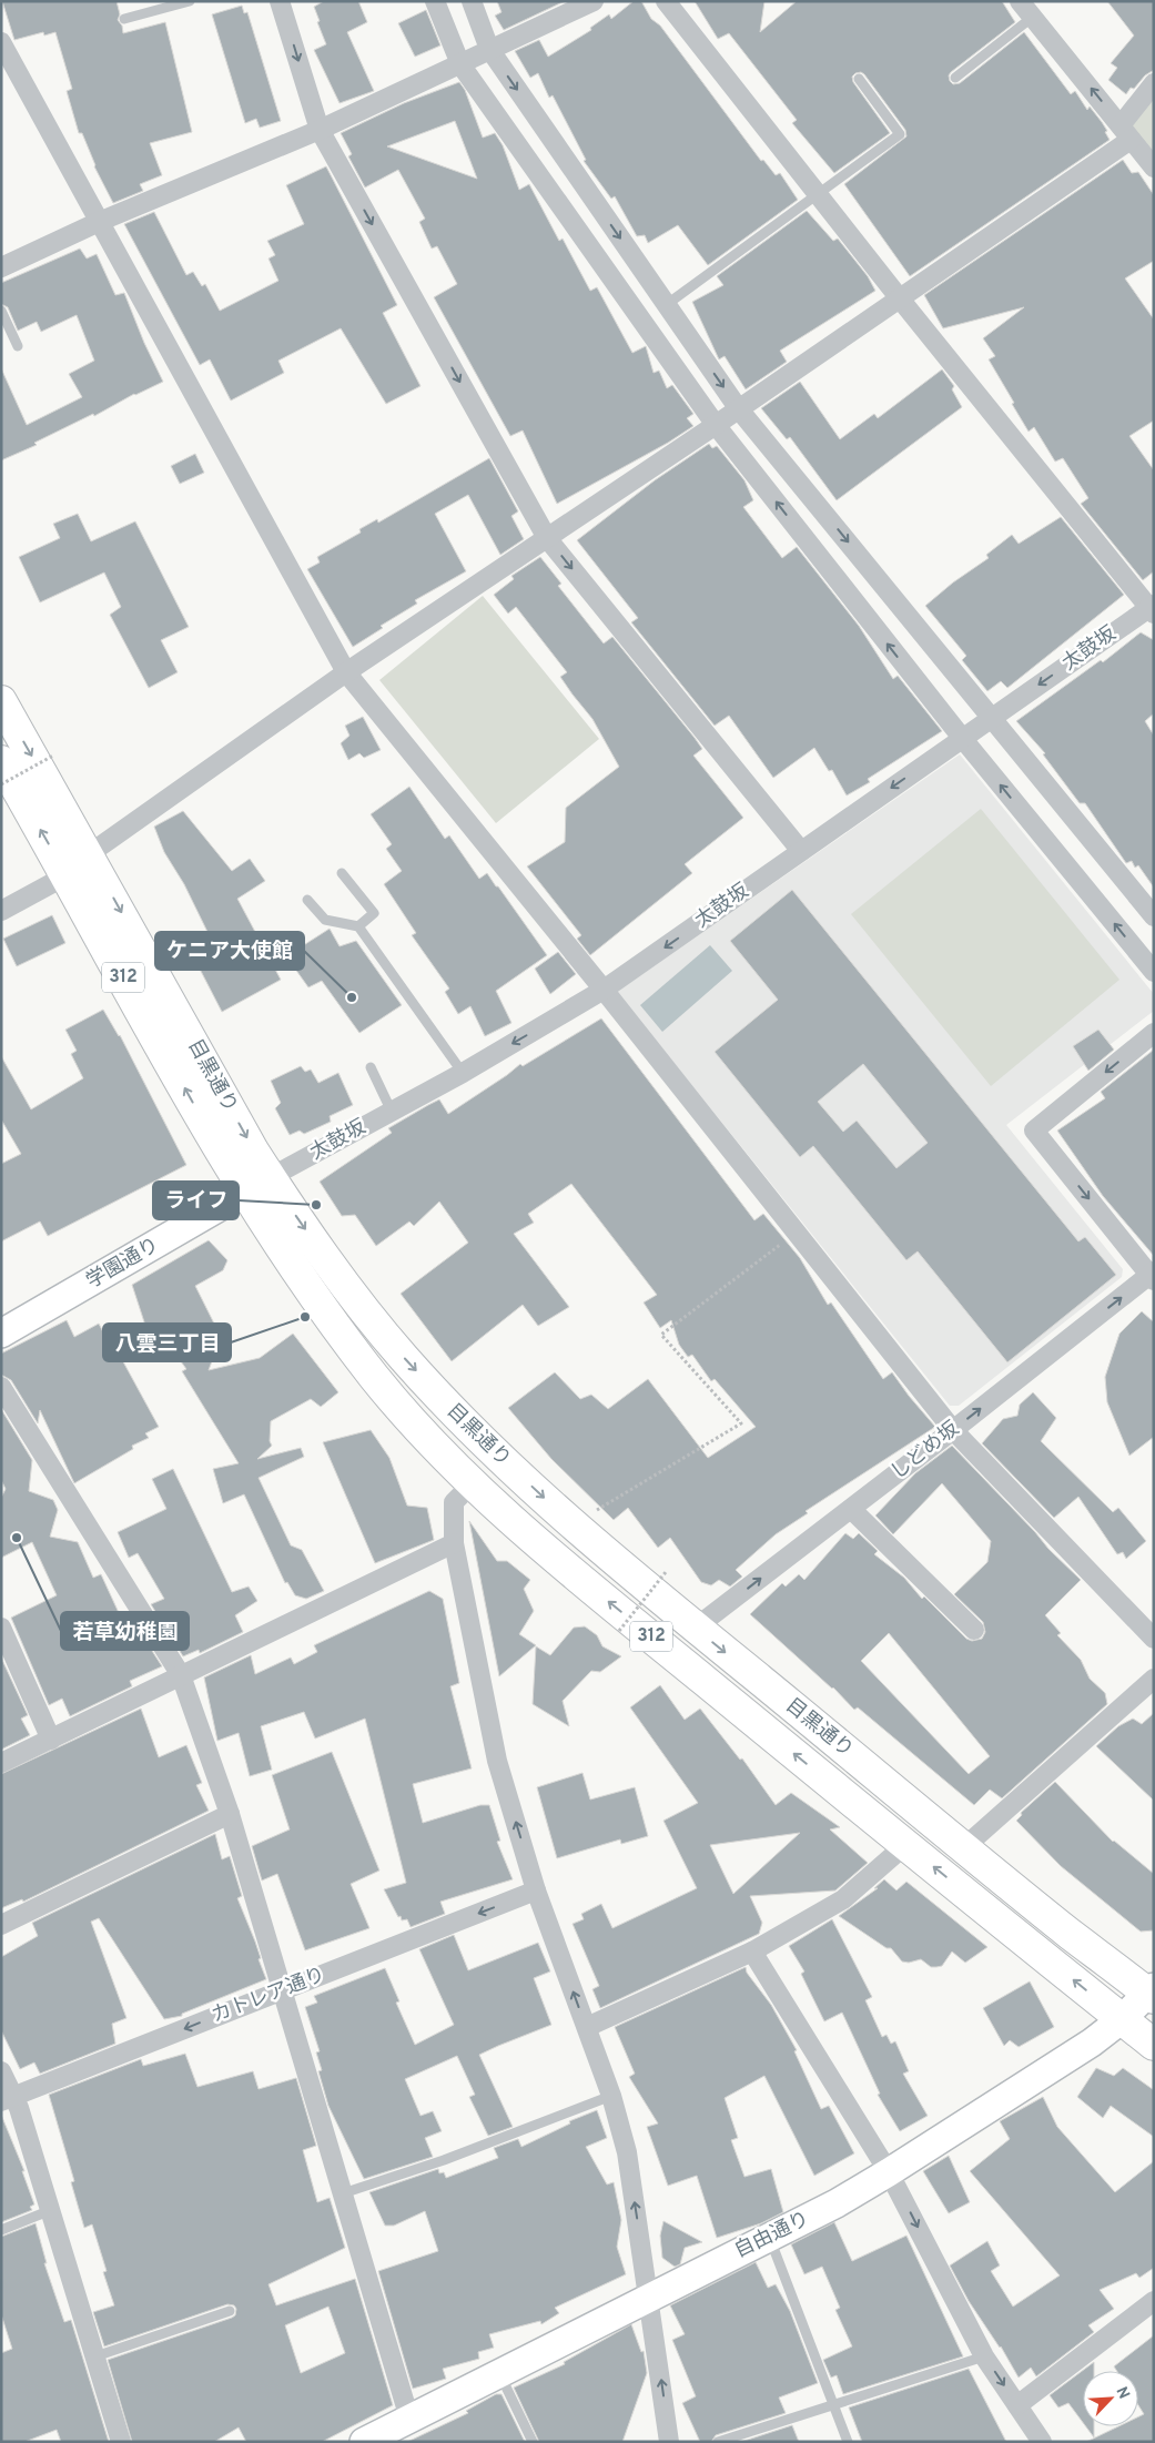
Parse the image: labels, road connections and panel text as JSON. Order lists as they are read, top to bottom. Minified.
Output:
{"streets":{"main road":["312","目黒通り","学園通り","自由通り"],"street":["太鼓坂","しどめ坂","カトレア通り"]},"crossings":[["太鼓坂","目黒通り"],["太鼓坂","学園通り"],["目黒通り","学園通り"],["目黒通り","しどめ坂"],["目黒通り","自由通り"]],"one_way":["太鼓坂","しどめ坂","カトレア通り"],"places":["ケニア大使館","ライフ","八雲三丁目","若草幼稚園"],"north":"top right"}
